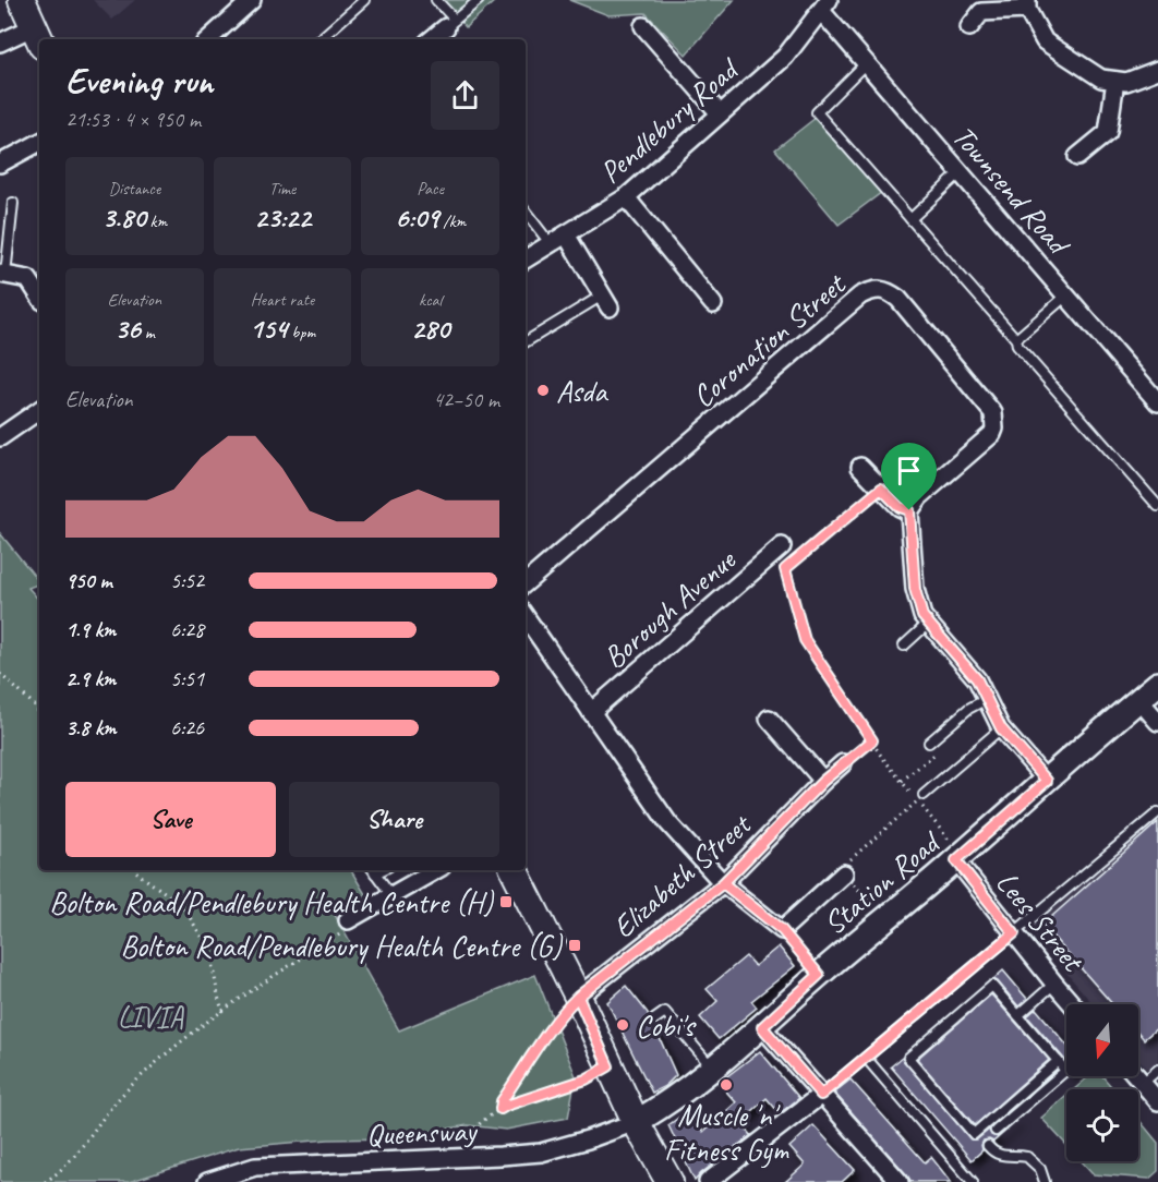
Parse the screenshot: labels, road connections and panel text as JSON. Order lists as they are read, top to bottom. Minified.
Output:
{"streets":{"main road":["Station Road"],"street":["Pendlebury Road","Townsend Road","Coronation Street","Borough Avenue","Elizabeth Street","Lees Street","Queensway"]},"crossings":[["Pendlebury Road","Townsend Road"],["Station Road","Lees Street"],["Station Road","Queensway"]],"parks":["LIVIA"],"places":{"other":["Asda","Cobi's","Muscle 'n' Fitness Gym"],"transit":["Bolton Road/Pendlebury Health Centre (H)","Bolton Road/Pendlebury Health Centre (G)"]},"north":"bottom","page":{"heading":["Evening run","21:53 · 4 × 950 m"],"stats":[["Distance","3.80 km"],["Time","23:22"],["Pace","6:09 /km"],["Elevation","36 m"],["Heart rate","154 bpm"],["kcal","280"]],"chart":["Elevation","42–50 m"],"list":[{"name":"950 m","note":"5:52"},{"name":"1.9 km","note":"6:28"},{"name":"2.9 km","note":"5:51"},{"name":"3.8 km","note":"6:26"}],"buttons":["Save","Share"]}}
